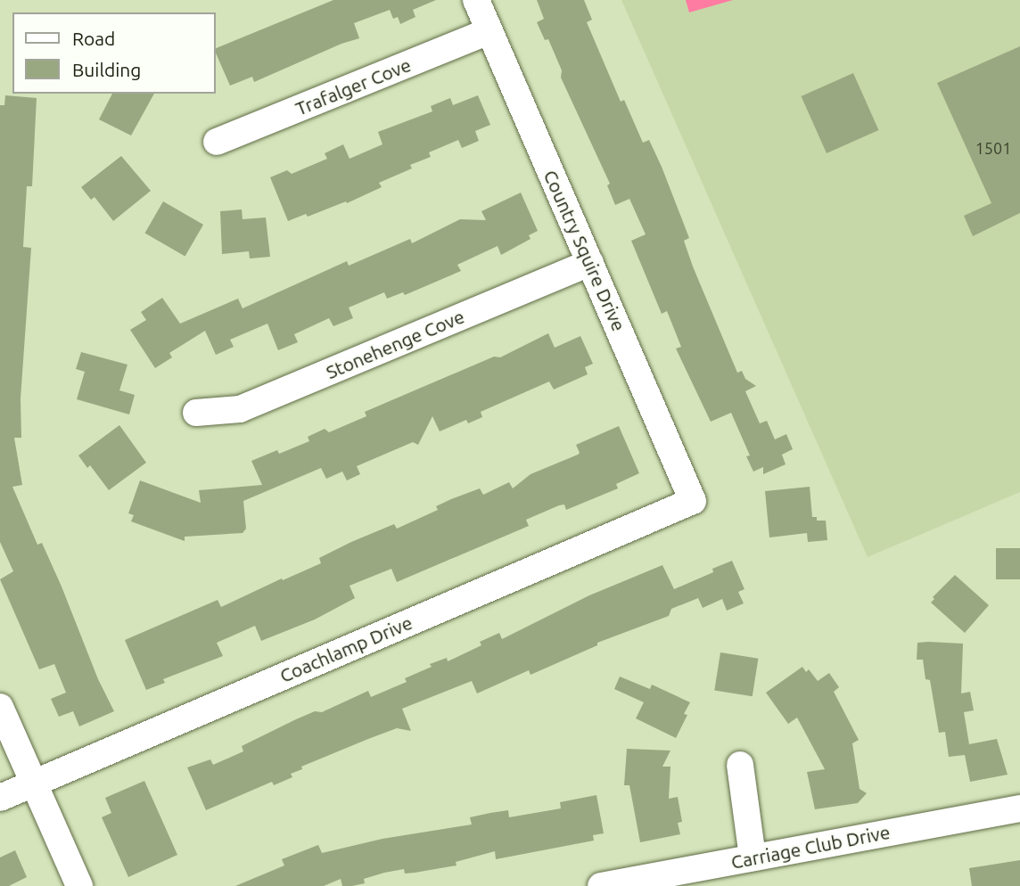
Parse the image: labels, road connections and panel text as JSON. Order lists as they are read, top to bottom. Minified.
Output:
{"streets":{"street":["Trafalger Cove","Country Squire Drive","Stonehenge Cove","Coachlamp Drive","Carriage Club Drive"]},"crossings":[["Trafalger Cove","Country Squire Drive"],["Country Squire Drive","Stonehenge Cove"],["Country Squire Drive","Coachlamp Drive"]],"house_numbers":["1501"],"legend":["Road","Building"]}
